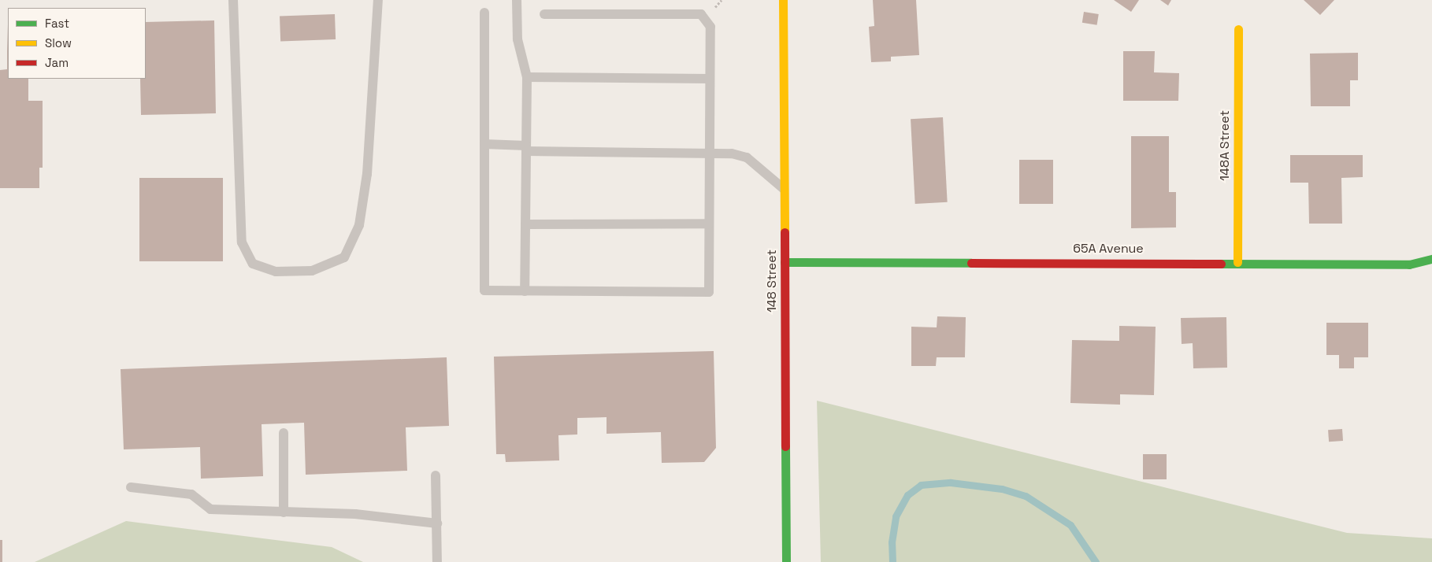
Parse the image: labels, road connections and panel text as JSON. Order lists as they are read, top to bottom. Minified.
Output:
{"streets":{"street":["148A Street","65A Avenue","148 Street"]},"crossings":[["148A Street","65A Avenue"],["65A Avenue","148 Street"]],"legend":["Fast","Slow","Jam"]}
